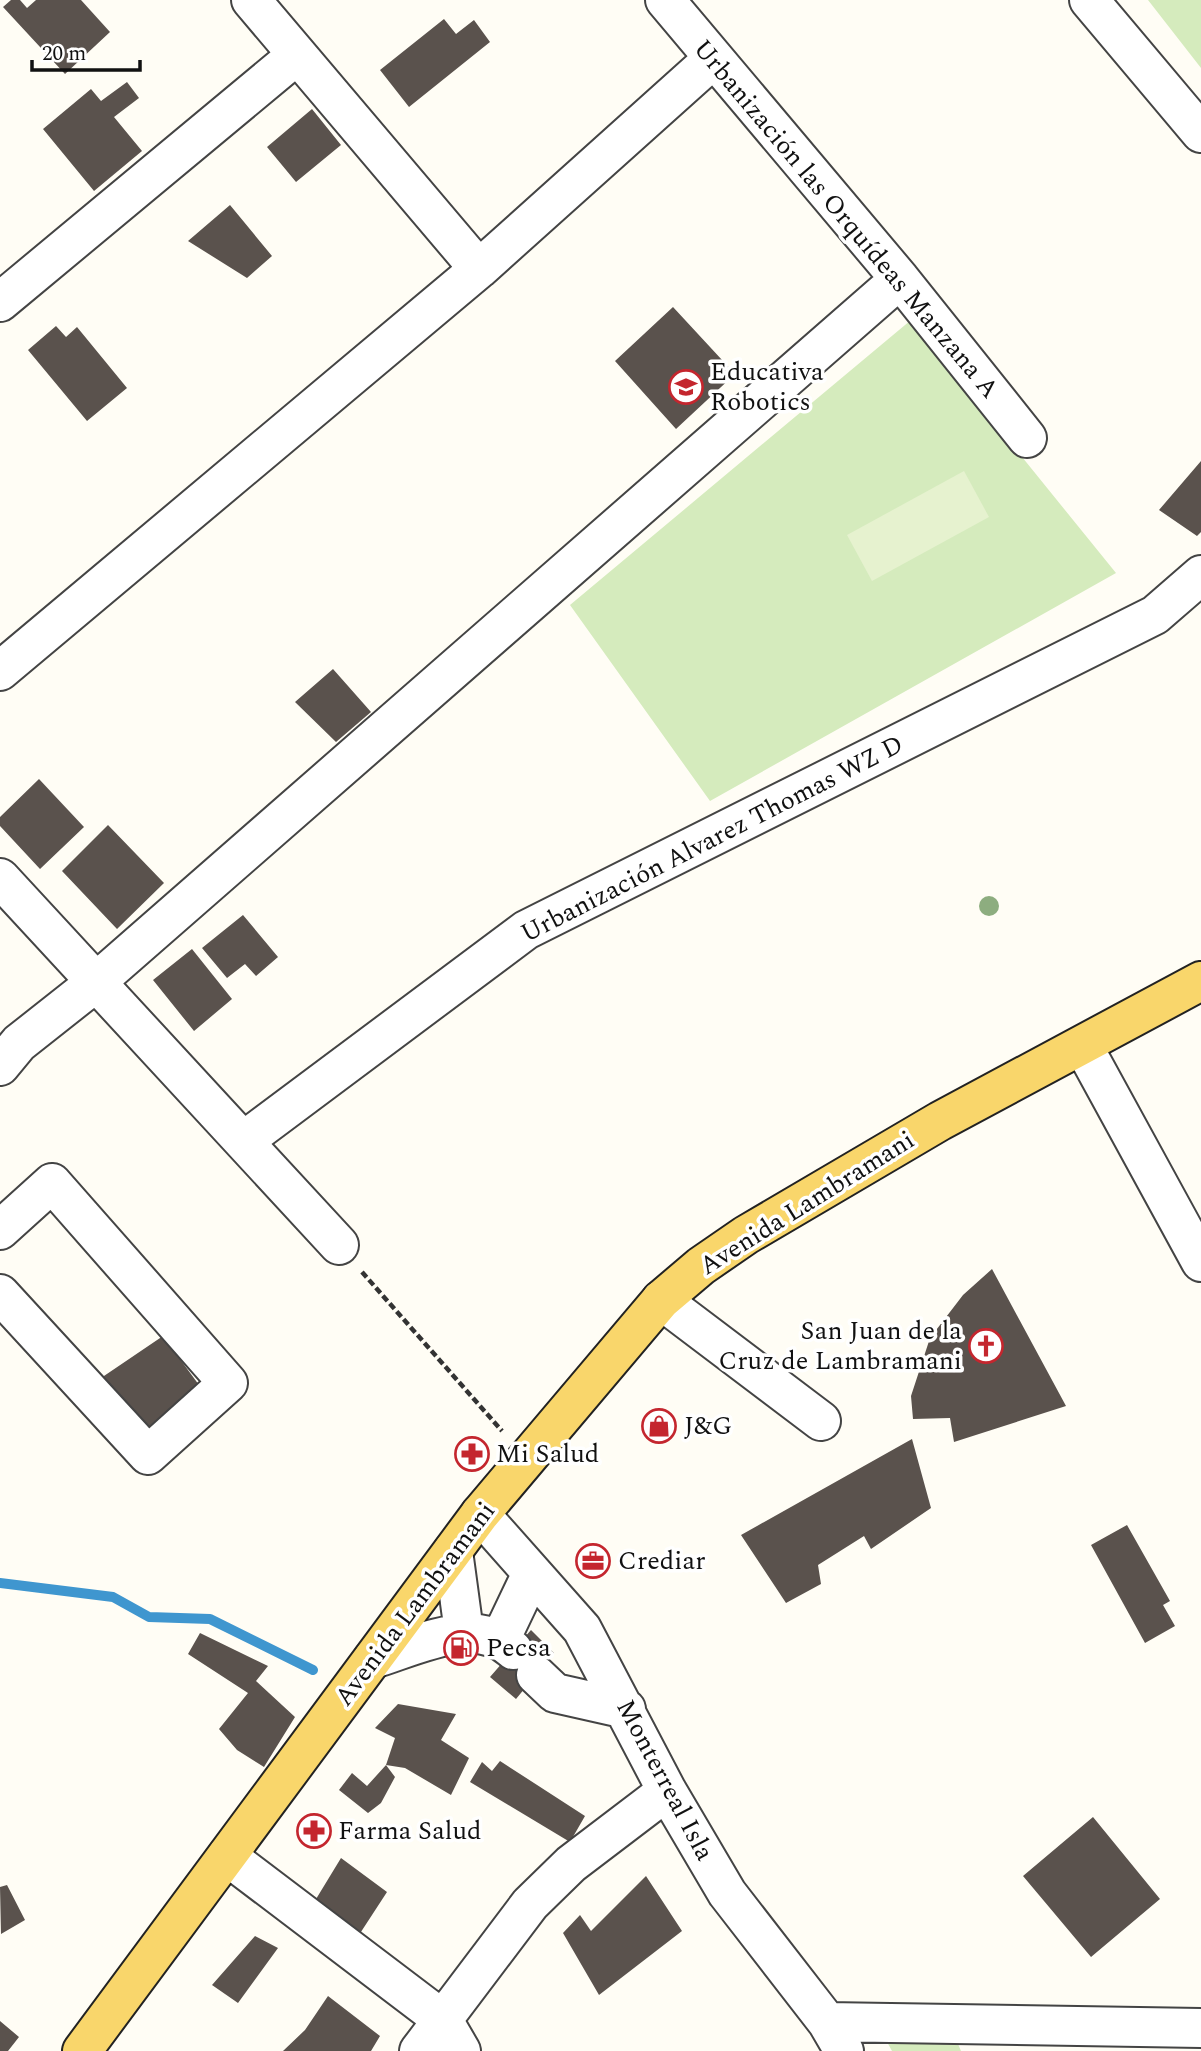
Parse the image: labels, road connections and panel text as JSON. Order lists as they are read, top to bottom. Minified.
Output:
{"streets":{"main road":["Avenida Lambramani"],"street":["Urbanización las Orquídeas Manzana A","Urbanización Alvarez Thomas WZ D","Monterreal Isla"]},"crossings":[["Avenida Lambramani","Monterreal Isla"]],"places":{"school or university":["Educativa Robotics"],"church":["San Juan de la Cruz de Lambramani"],"shop":["J&G"],"pharmacy":["Mi Salud","Farma Salud"],"office":["Crediar"],"fuel station":["Pecsa"]},"scale_bar":"20 m"}
